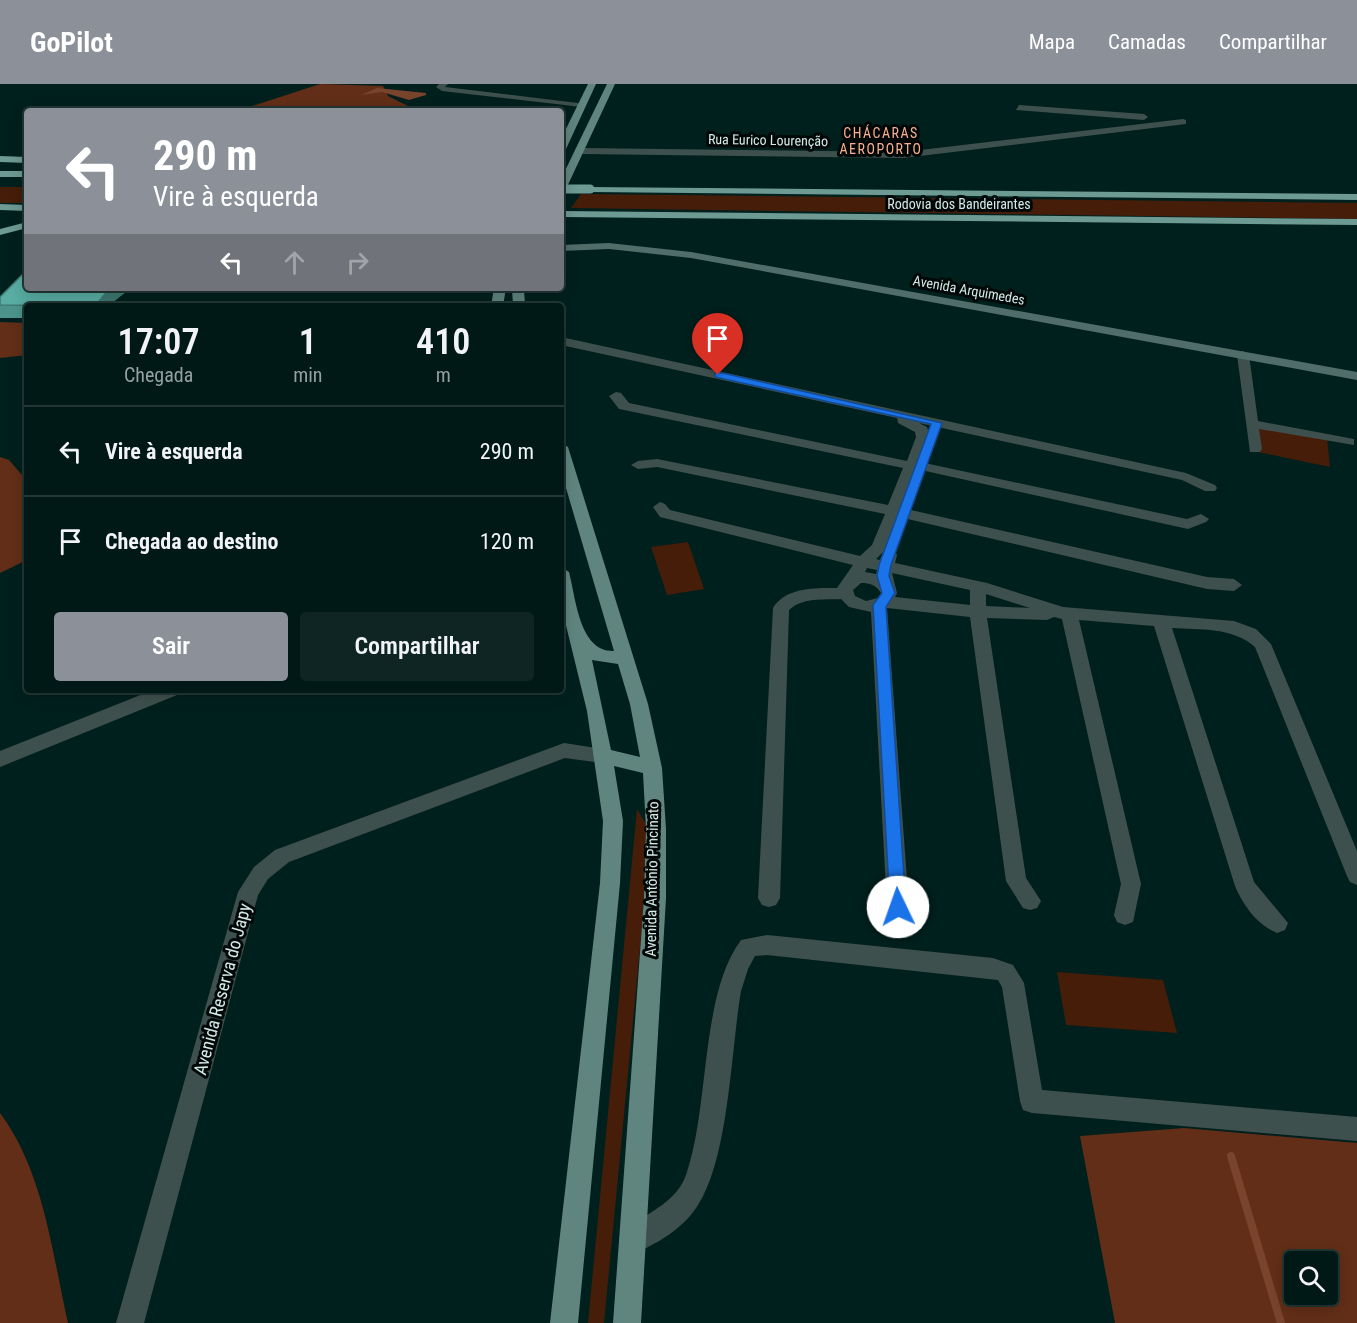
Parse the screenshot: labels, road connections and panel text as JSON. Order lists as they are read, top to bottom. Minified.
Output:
{"streets":{"highway":["Rodovia dos Bandeirantes"],"main road":["Avenida Arquimedes","Avenida Antônio Pincinato"],"street":["Rua Eurico Lourenção","Avenida Reserva do Japy"]},"districts":["CHÁCARAS AEROPORTO"],"page":{"header":"GoPilot","nav":["Mapa","Camadas","Compartilhar"],"turn":["290 m","Vire à esquerda"],"eta":["17:07","Chegada","1","min","410","m"],"list":[{"name":"Vire à esquerda","value":"290 m"},{"name":"Chegada ao destino","value":"120 m"}],"buttons":["Sair","Compartilhar"]}}
